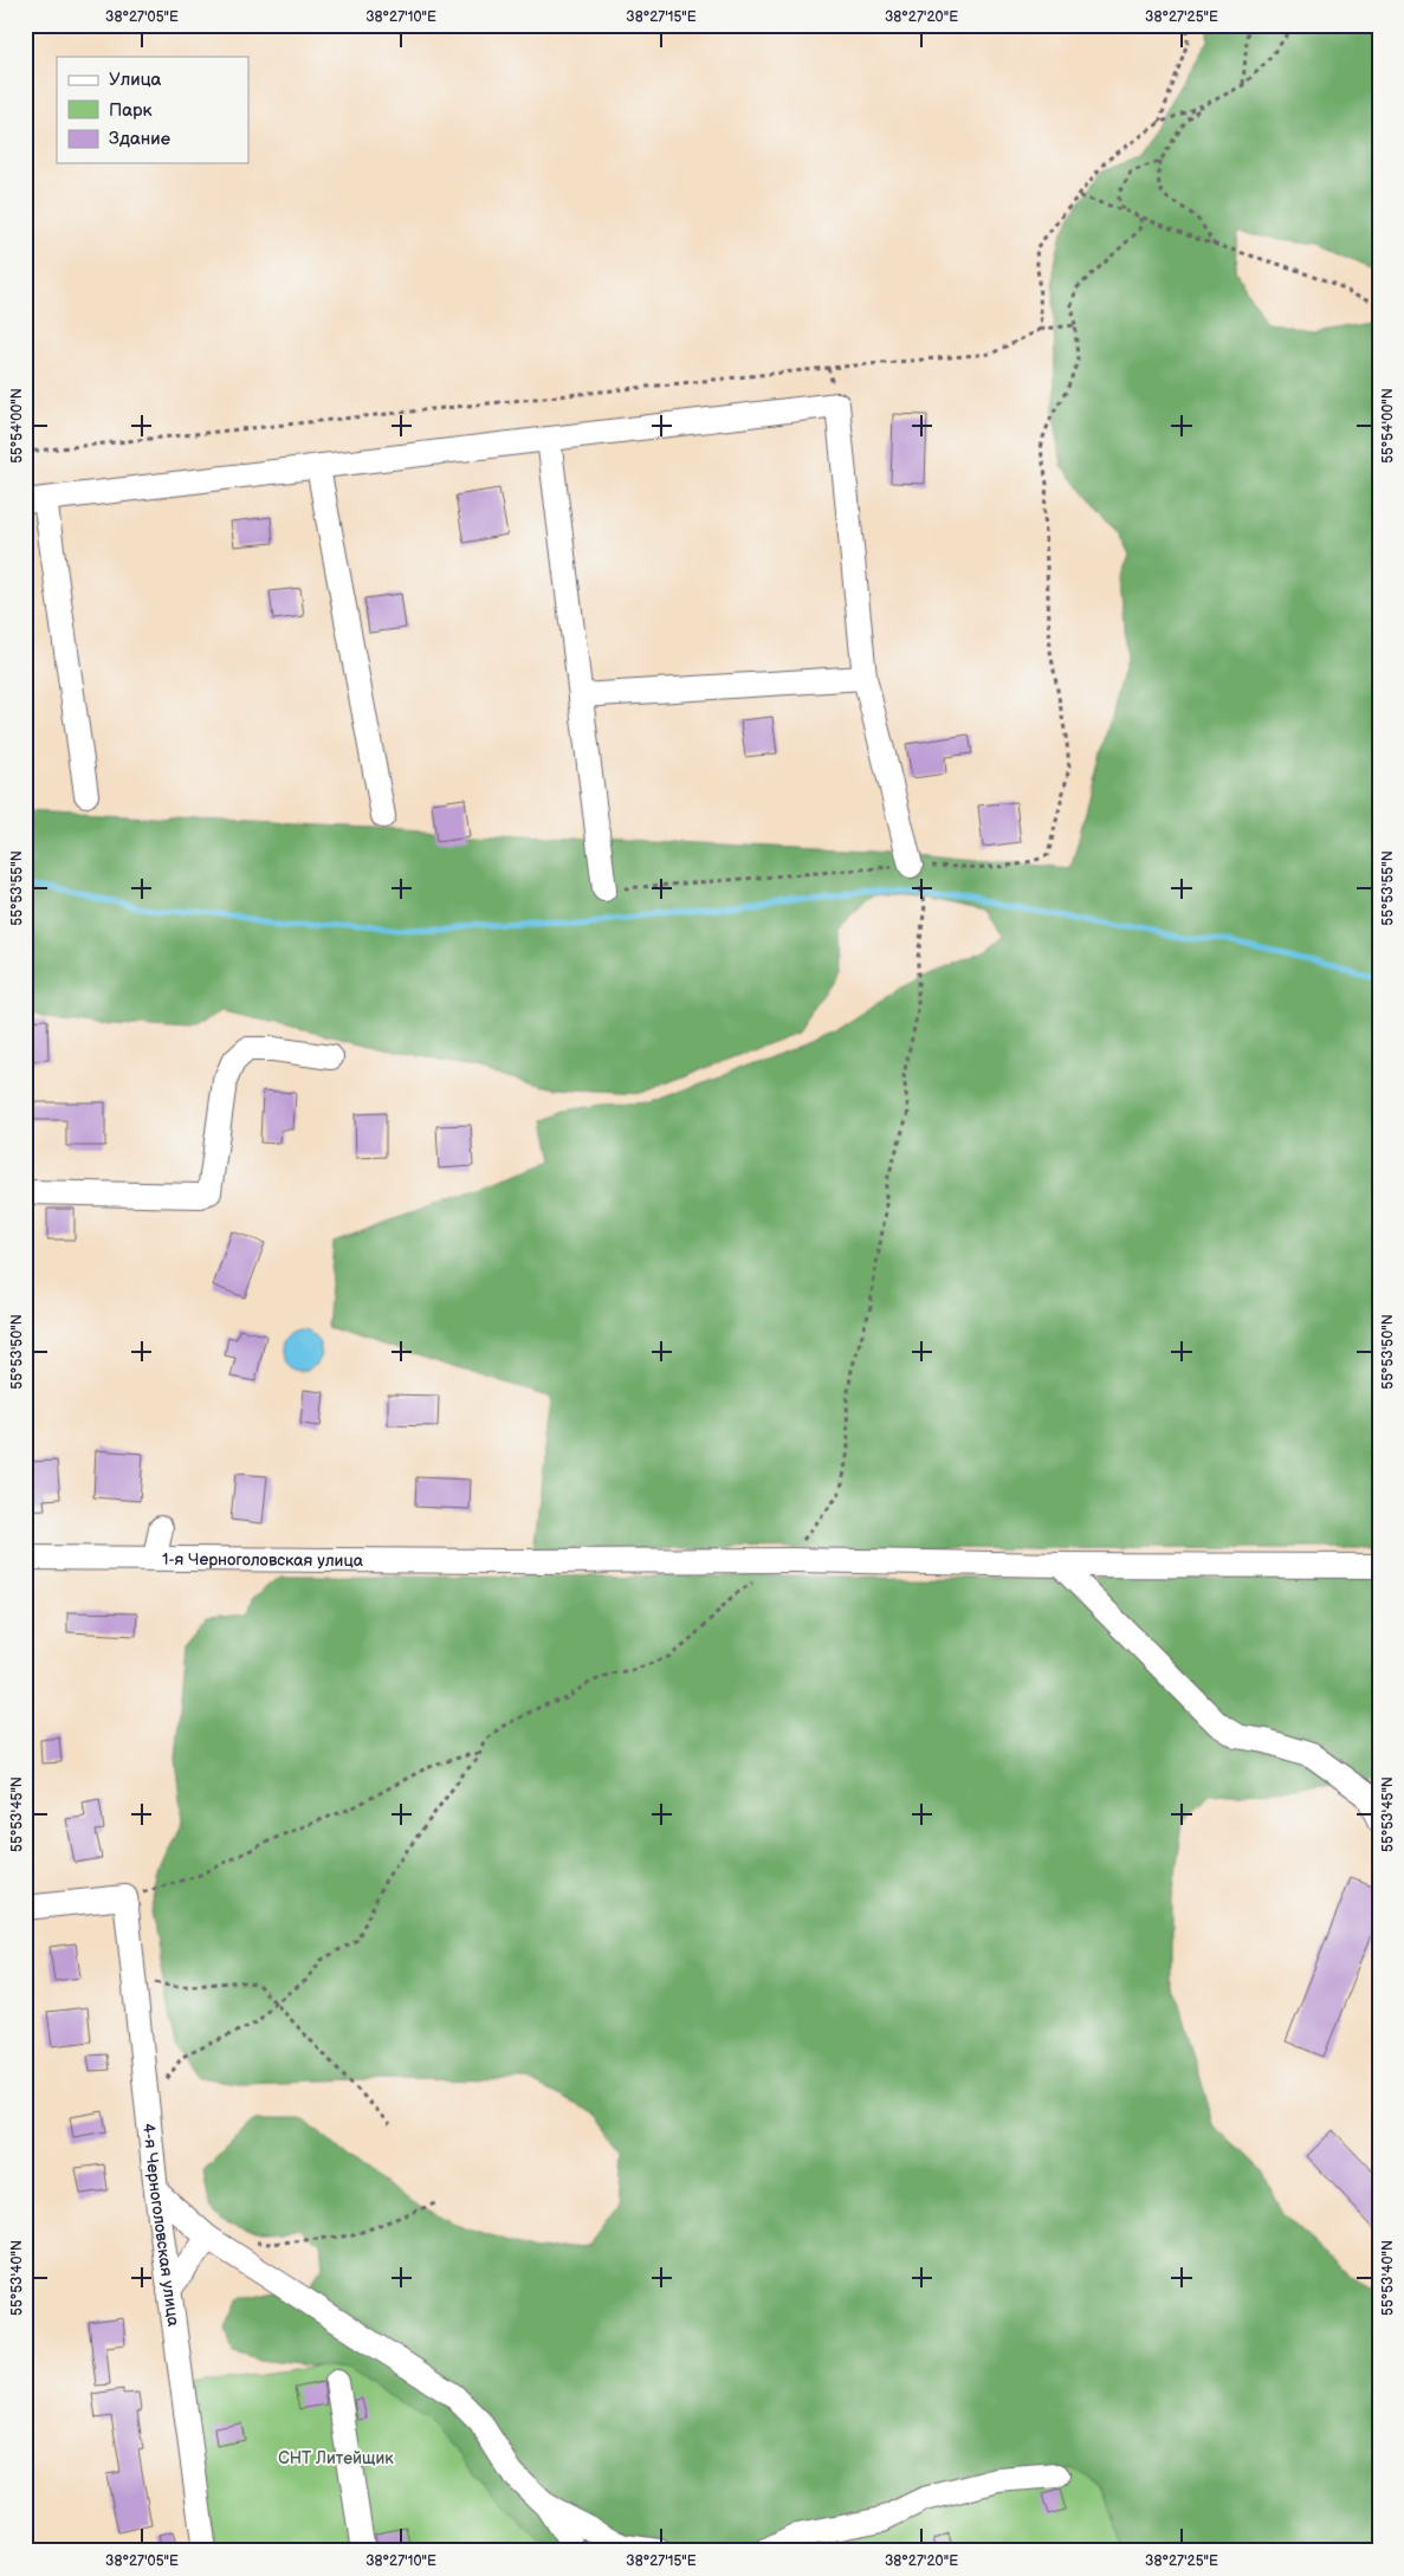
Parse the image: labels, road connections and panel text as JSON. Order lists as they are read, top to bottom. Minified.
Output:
{"streets":{"street":["1-я Черноголовская улица","4-я Черноголовская улица"]},"parks":["СНТ Литейщик"],"legend":["Улица","Парк","Здание"],"coordinates":["38°27'05\"E","38°27'10\"E","38°27'15\"E","38°27'20\"E","38°27'25\"E","55°54'00\"N","55°53'55\"N","55°53'50\"N","55°53'45\"N","55°53'40\"N"]}
